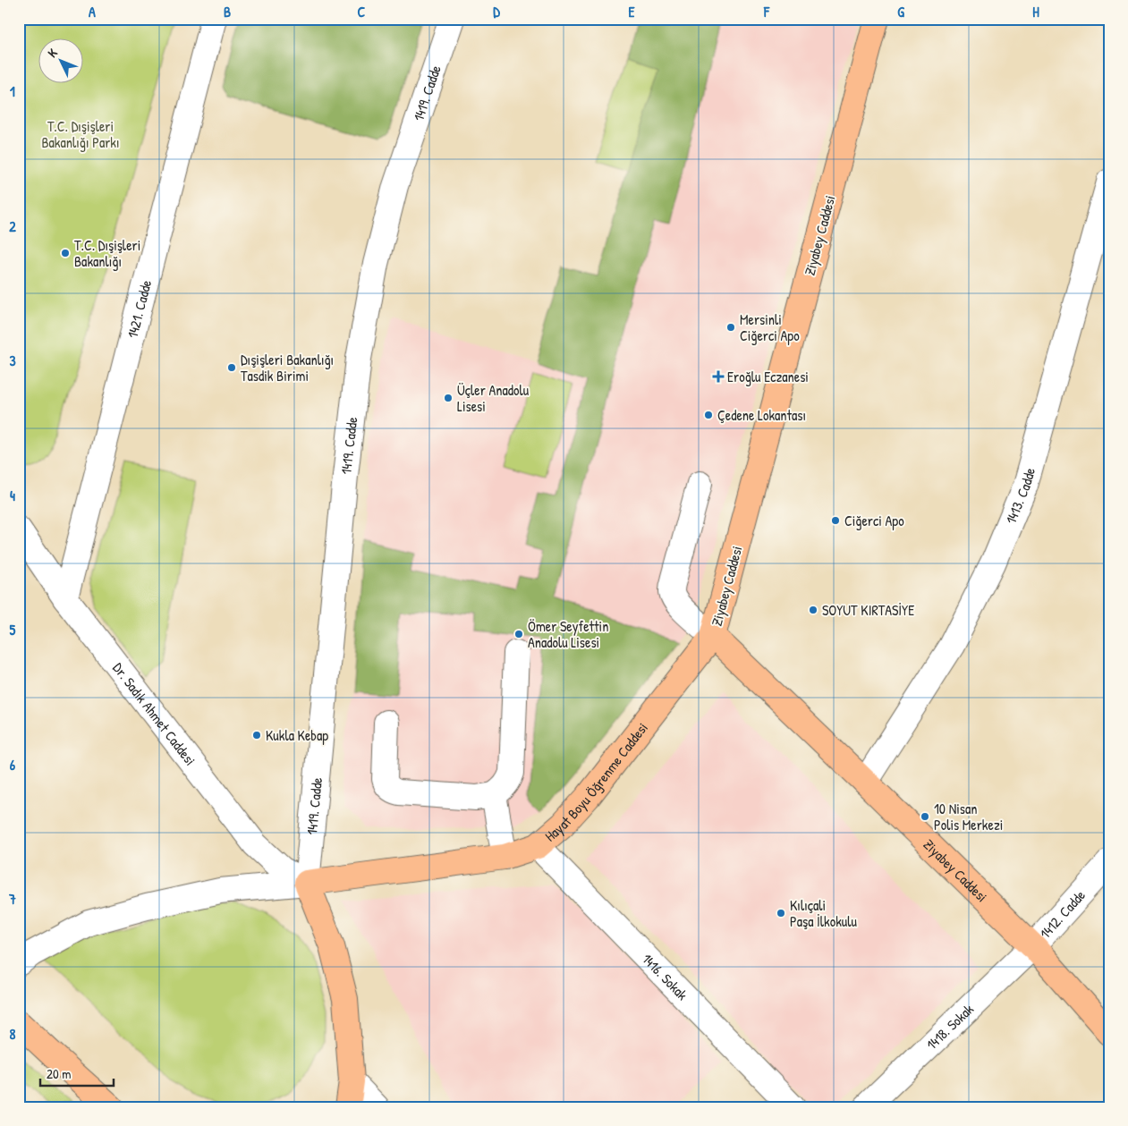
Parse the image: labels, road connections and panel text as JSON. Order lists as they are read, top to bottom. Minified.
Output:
{"streets":{"main road":["Ziyabey Caddesi","Hayat Boyu Öğrenme Caddesi"],"street":["1419. Cadde","1421. Cadde","1413. Cadde","Dr. Sadık Ahmet Caddesi","1412. Cadde","1416. Sokak","1418. Sokak"]},"crossings":[["1419. Cadde","Dr. Sadık Ahmet Caddesi"],["1419. Cadde","Hayat Boyu Öğrenme Caddesi"],["Ziyabey Caddesi","1413. Cadde"],["Ziyabey Caddesi","Hayat Boyu Öğrenme Caddesi"],["Ziyabey Caddesi","1412. Cadde"],["Ziyabey Caddesi","1418. Sokak"],["1421. Cadde","Dr. Sadık Ahmet Caddesi"],["Dr. Sadık Ahmet Caddesi","Hayat Boyu Öğrenme Caddesi"],["Hayat Boyu Öğrenme Caddesi","1416. Sokak"],["1412. Cadde","1418. Sokak"]],"parks":["T.C. Dışişleri Bakanlığı Parkı"],"places":{"other":["T.C. Dışişleri Bakanlığı","Mersinli Ciğerci Apo","Dışişleri Bakanlığı Tasdik Birimi","Üçler Anadolu Lisesi","Çedene Lokantası","Ciğerci Apo","SOYUT KIRTASİYE","Ömer Seyfettin Anadolu Lisesi","Kukla Kebap","10 Nisan Polis Merkezi","Kılıçali Paşa İlkokulu"],"health":["Eroğlu Eczanesi"]},"scale_bar":"20 m","north":"top left","grid":{"columns":["A","B","C","D","E","F","G","H"],"rows":["1","2","3","4","5","6","7","8"]}}
